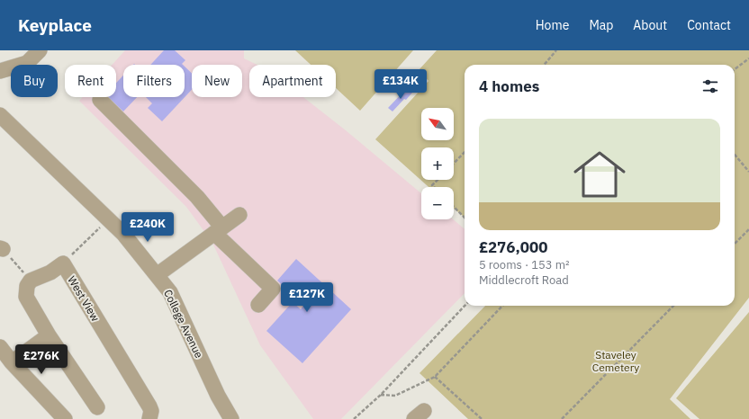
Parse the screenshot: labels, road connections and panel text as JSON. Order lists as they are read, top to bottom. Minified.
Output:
{"streets":{"street":["West View","College Avenue"]},"parks":["Staveley Cemetery"],"north":"top left","page":{"header":"Keyplace","nav":["Home","Map","About","Contact"],"chip":["Buy","Rent","Filters","New","Apartment"],"heading":"4 homes","price":["£134K","£240K","£127K","£276K"],"map_buttons":["+","−"],"list":[{"name":"£276,000","note":"5 rooms · 153 m² · Middlecroft Road"}]}}
